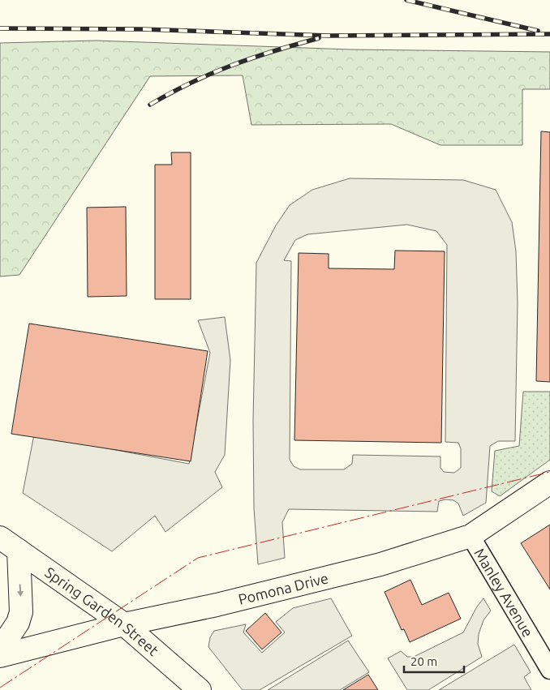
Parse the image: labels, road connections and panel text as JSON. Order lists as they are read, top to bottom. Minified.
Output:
{"streets":{"street":["Pomona Drive","Manley Avenue","Spring Garden Street"]},"crossings":[["Pomona Drive","Manley Avenue"],["Pomona Drive","Spring Garden Street"]],"scale_bar":"20 m"}
